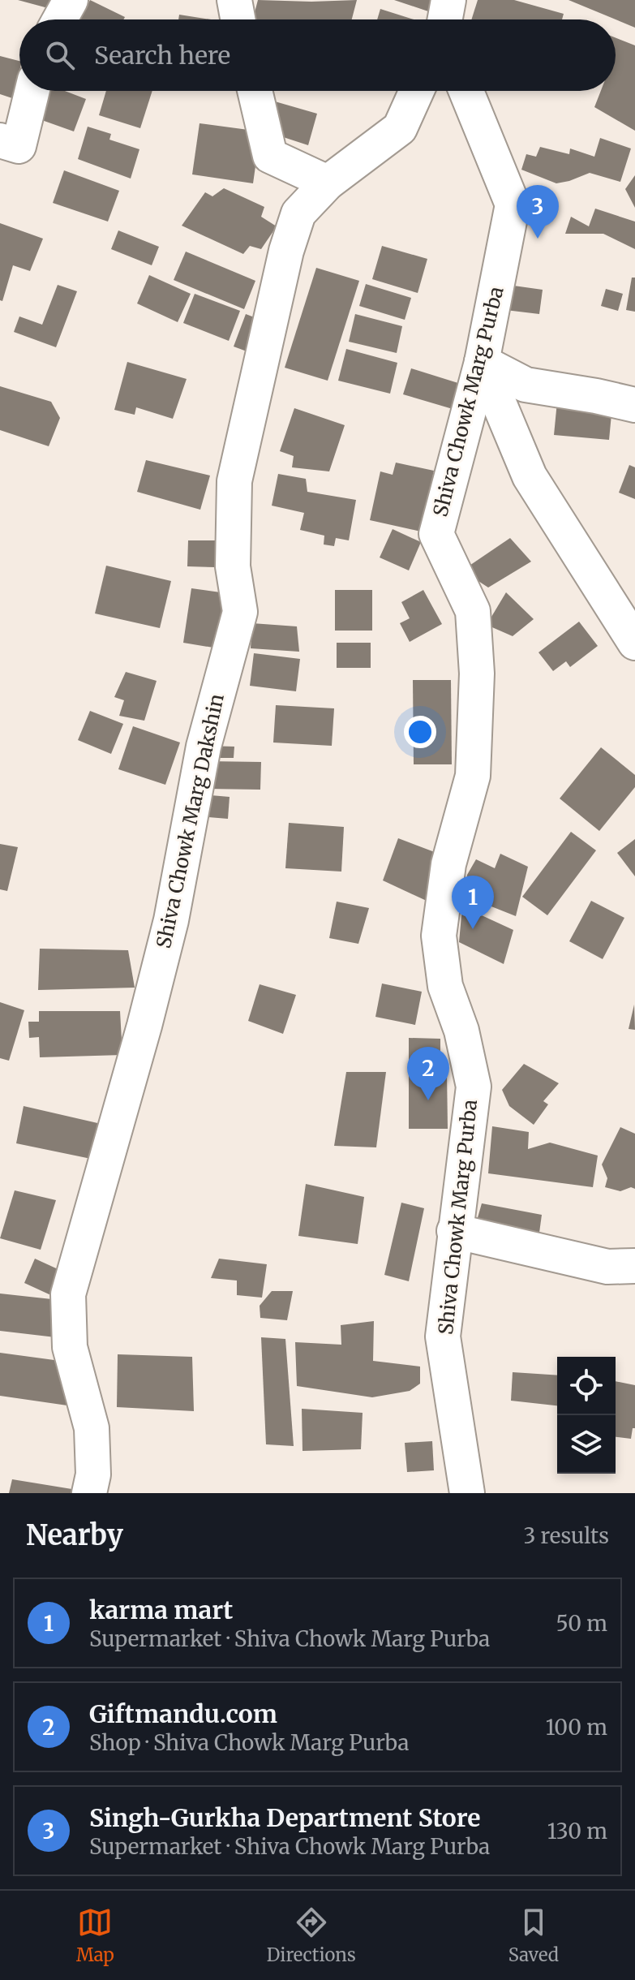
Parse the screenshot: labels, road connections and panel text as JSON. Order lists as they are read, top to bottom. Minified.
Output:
{"streets":{"street":["Shiva Chowk Marg Purba","Shiva Chowk Marg Dakshin"]},"page":{"search":"Search here","pins":["3","1","2"],"heading":["Nearby","3 results"],"list":[{"mark":"1","name":"karma mart","note":"Supermarket · Shiva Chowk Marg Purba","value":"50 m"},{"mark":"2","name":"Giftmandu.com","note":"Shop · Shiva Chowk Marg Purba","value":"100 m"},{"mark":"3","name":"Singh-Gurkha Department Store","note":"Supermarket · Shiva Chowk Marg Purba","value":"130 m"}],"nav":["Map","Directions","Saved"]}}
